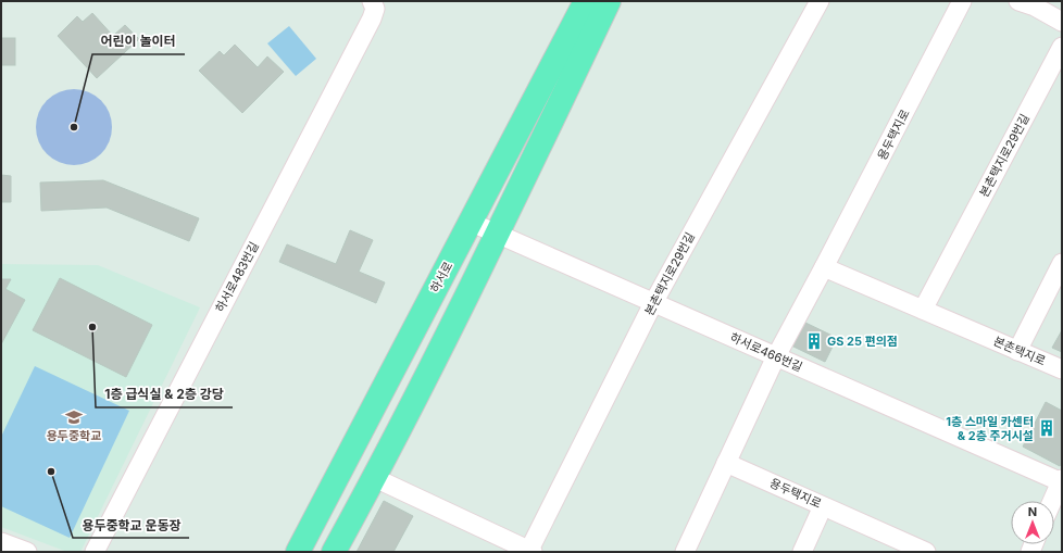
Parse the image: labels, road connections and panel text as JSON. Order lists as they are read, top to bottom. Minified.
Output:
{"streets":{"main road":["하서로"],"street":["용두택지로","본촌택지로29번길","하서로483번길","본촌택지로","하서로466번길"]},"crossings":[["용두택지로","하서로466번길"],["본촌택지로29번길","본촌택지로"],["본촌택지로29번길","하서로466번길"],["하서로","하서로466번길"]],"places":{"other":["어린이 놀이터","1층 급식실 & 2층 강당","용두중학교 운동장"],"building":["GS 25 편의점","1층 스마일 카센터 & 2층 주거시설"],"school or university":["용두중학교"]},"north":"top"}
